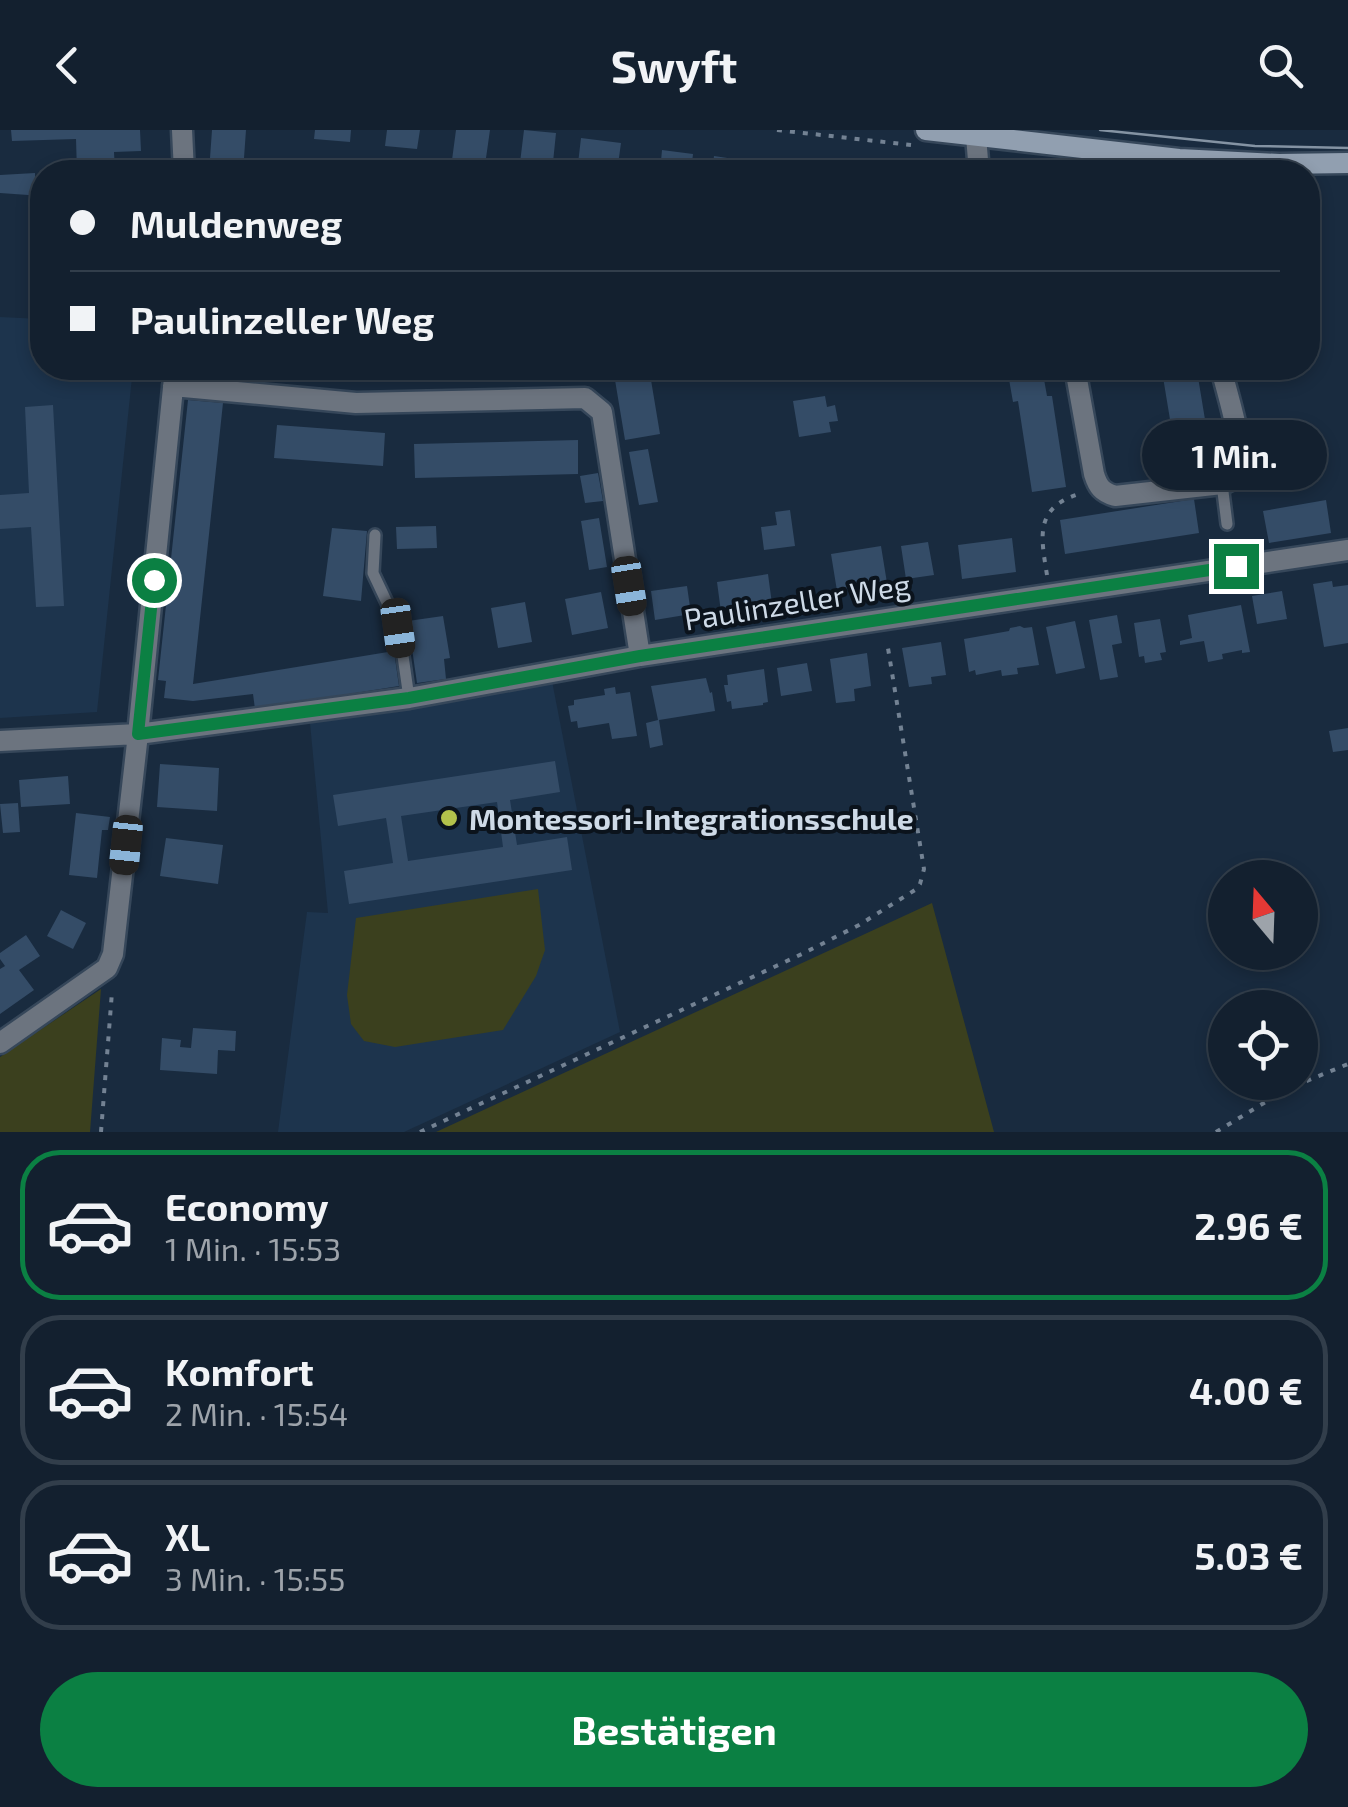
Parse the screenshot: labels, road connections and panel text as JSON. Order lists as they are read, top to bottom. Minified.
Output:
{"streets":{"street":["Paulinzeller Weg"]},"places":["Montessori-Integrationsschule"],"north":"top","page":{"header":"Swyft","banner":["Muldenweg","Paulinzeller Weg"],"bubble":"1 Min.","list":[{"name":"Economy","note":"1 Min. · 15:53","value":"2.96 €"},{"name":"Komfort","note":"2 Min. · 15:54","value":"4.00 €"},{"name":"XL","note":"3 Min. · 15:55","value":"5.03 €"}],"buttons":"Bestätigen"}}
